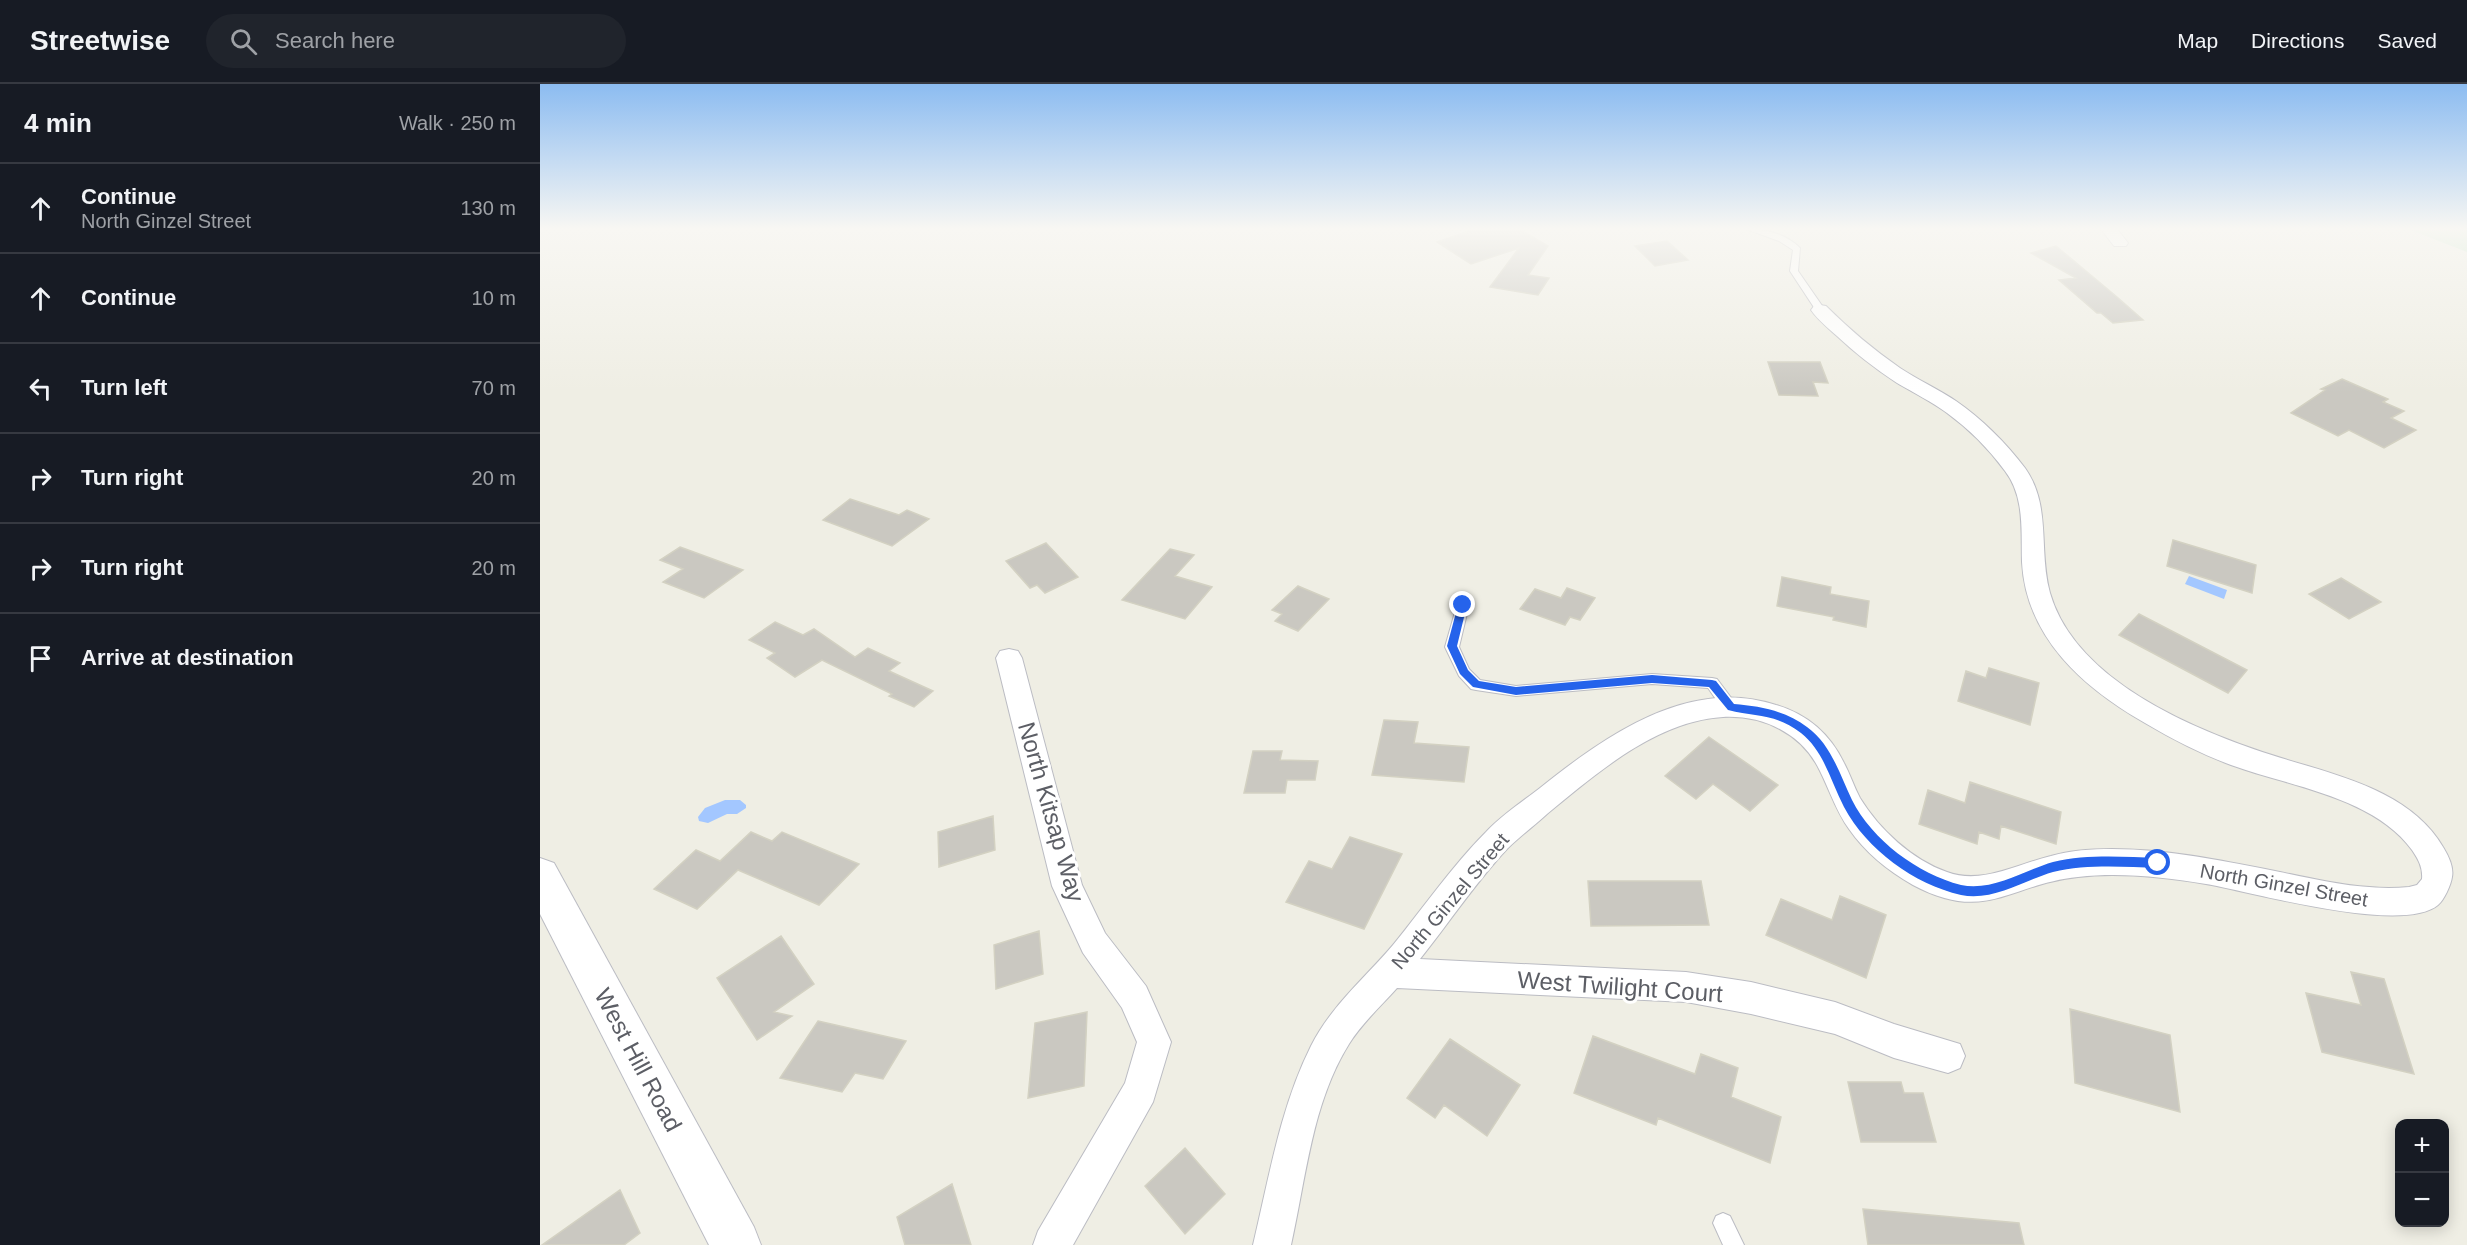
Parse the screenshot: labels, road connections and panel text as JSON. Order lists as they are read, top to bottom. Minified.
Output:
{"streets":{"street":["North Kitsap Way","North Ginzel Street","West Twilight Court","West Hill Road"]},"crossings":[["North Ginzel Street","West Twilight Court"]],"page":{"header":"Streetwise","search":"Search here","nav":["Map","Directions","Saved"],"heading":["4 min","Walk · 250 m"],"list":[["Continue","North Ginzel Street","130 m"],["Continue","10 m"],["Turn left","70 m"],["Turn right","20 m"],["Turn right","20 m"],"Arrive at destination"],"map_buttons":["+","−"]}}
